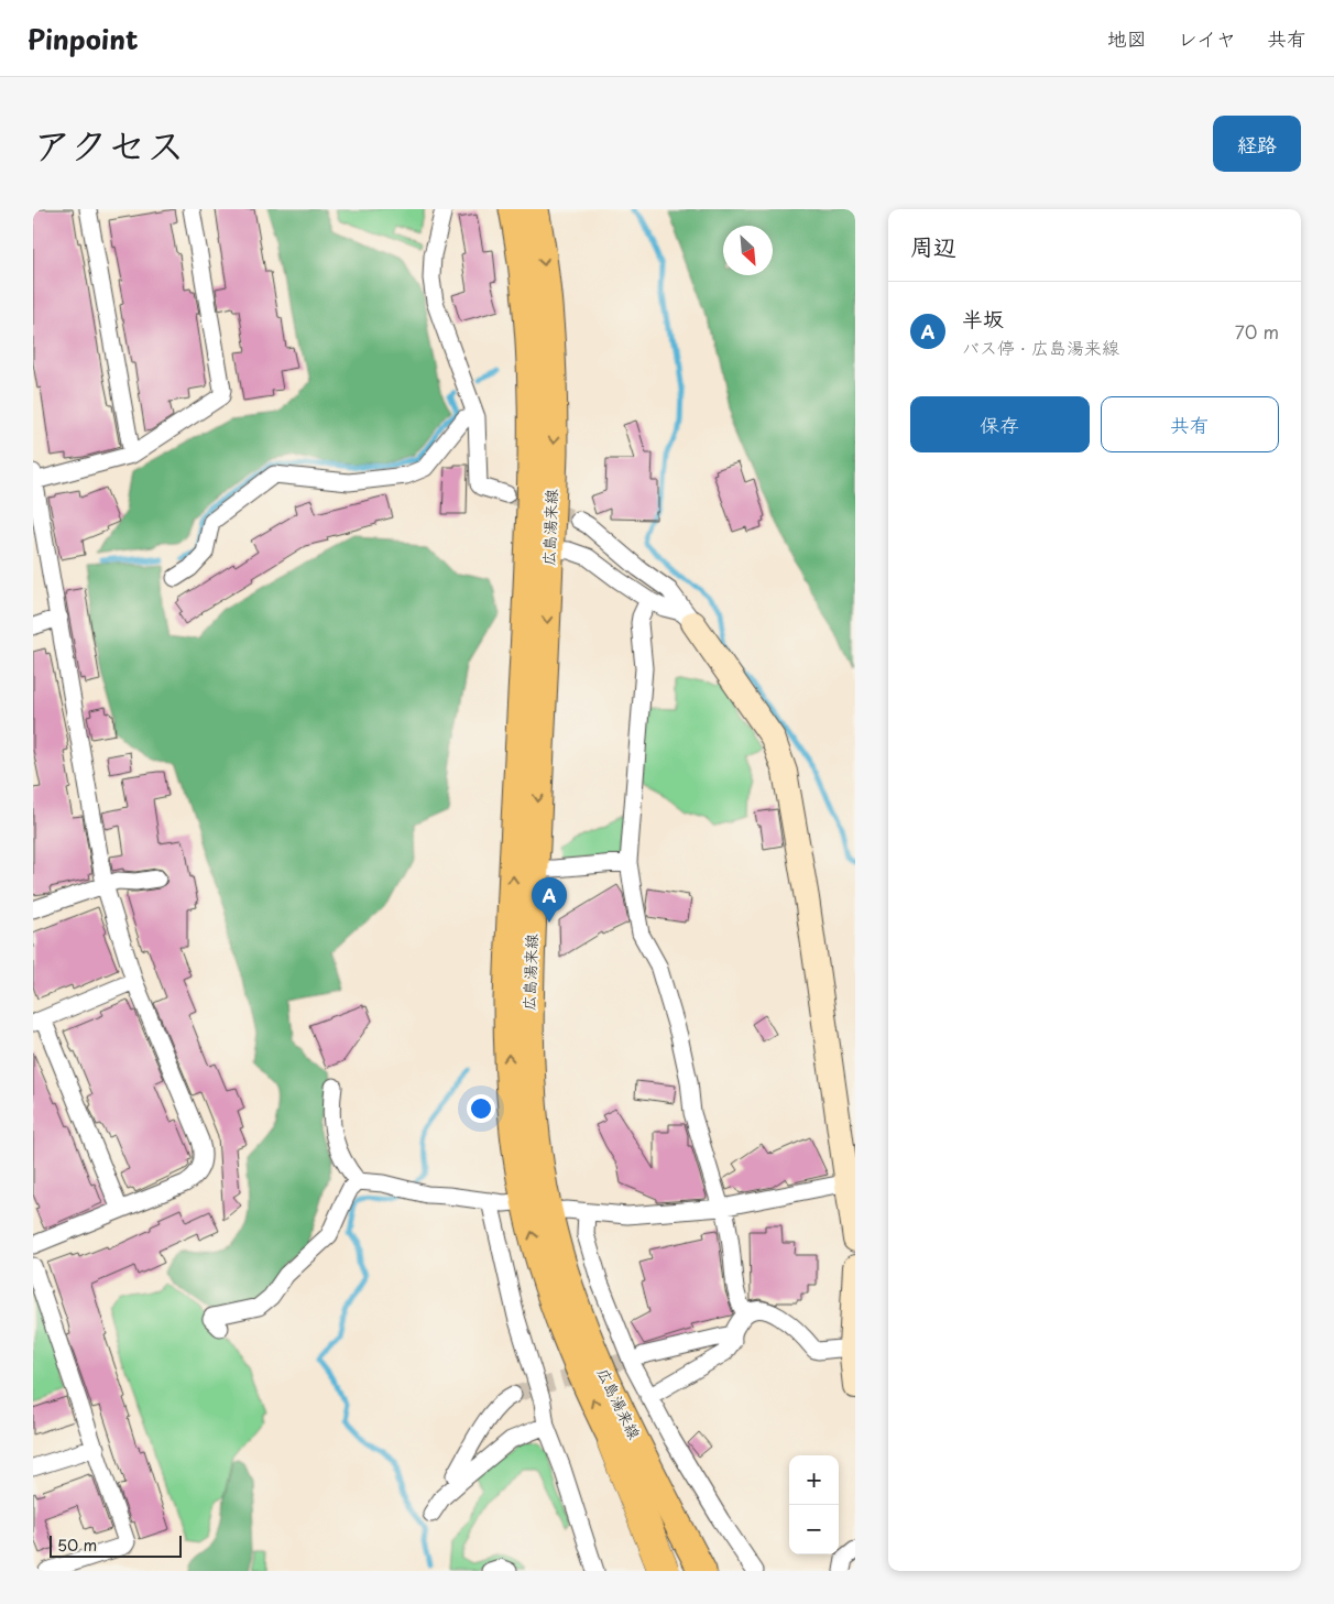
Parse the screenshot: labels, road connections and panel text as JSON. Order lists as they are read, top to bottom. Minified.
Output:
{"streets":{"main road":["広島湯来線"]},"scale_bar":"50 m","north":"bottom right","page":{"header":"Pinpoint","nav":["地図","レイヤ","共有"],"title":"アクセス","buttons":["経路",["保存","共有"]],"heading":"周辺","list":[{"mark":"A","name":"半坂","note":"バス停 · 広島湯来線","value":"70 m"}],"pins":"A","map_buttons":["+","−"],"scale":"50 m"}}
